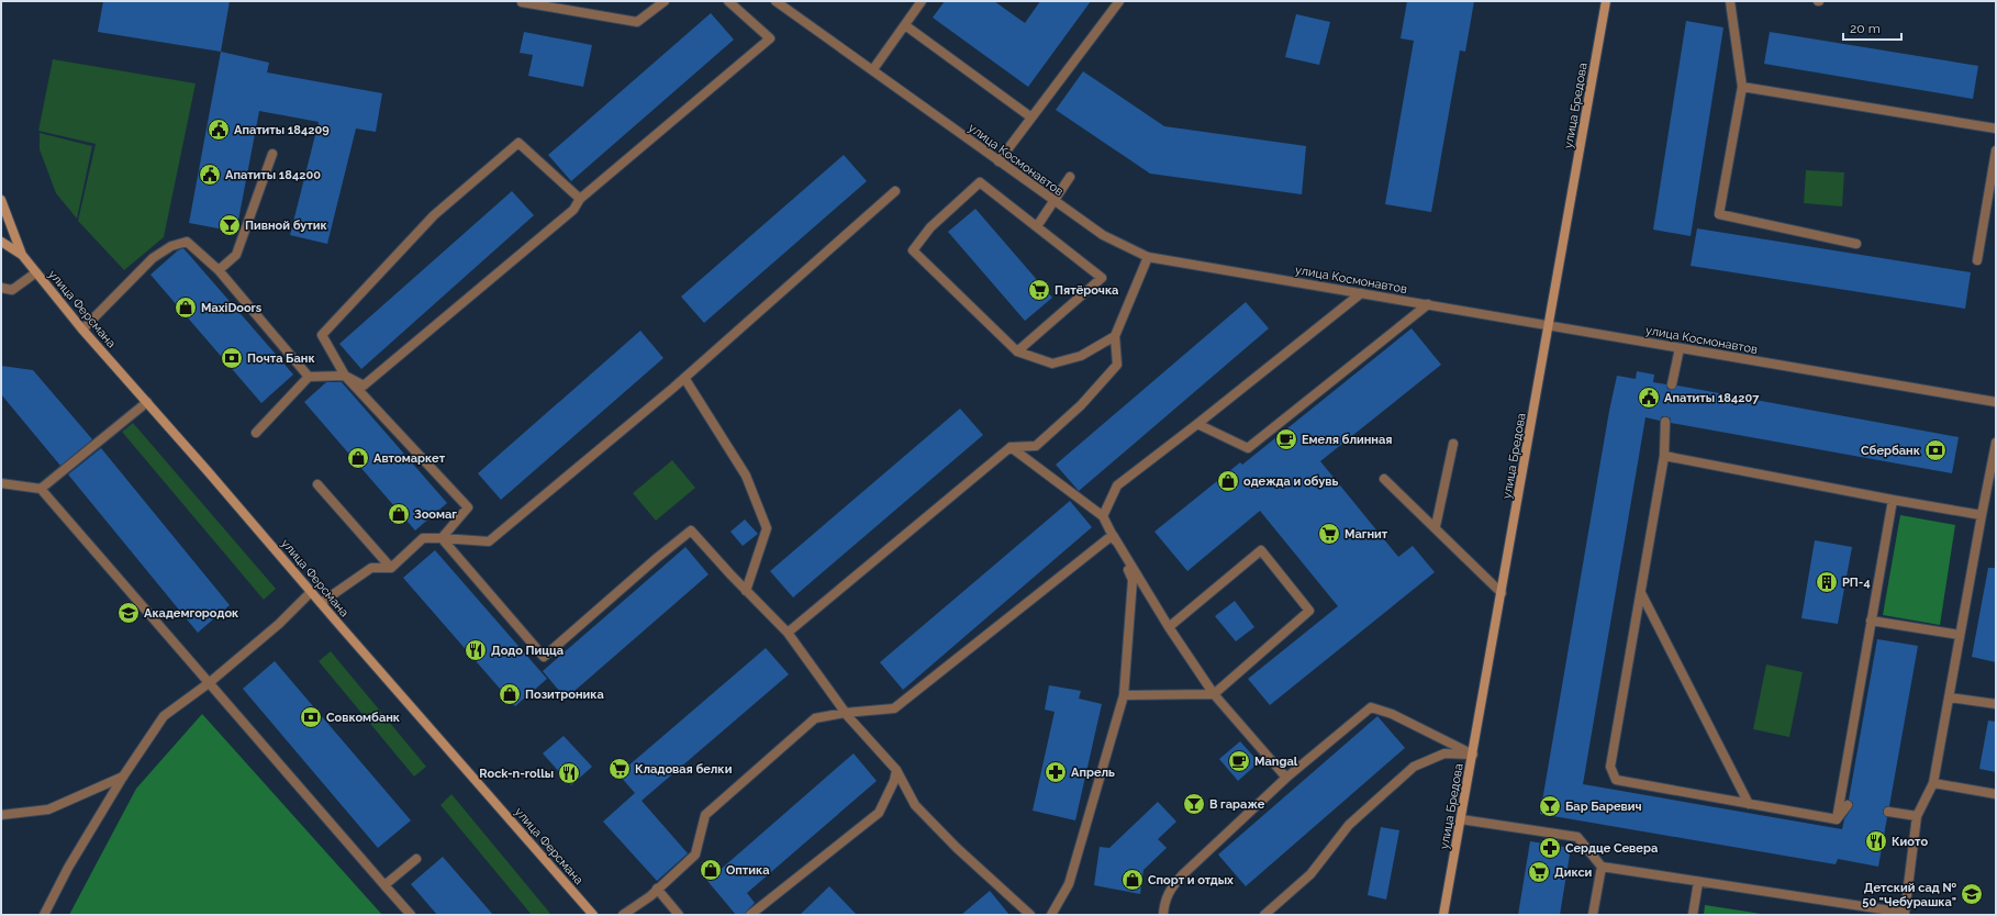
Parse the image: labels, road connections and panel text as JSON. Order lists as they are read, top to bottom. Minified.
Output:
{"streets":{"street":["улица Бредова","улица Космонавтов","улица Ферсмана"]},"crossings":[["улица Бредова","улица Космонавтов"]],"places":{"public building":["Апатиты 184209","Апатиты 184200","Апатиты 184207"],"bar":["Пивной бутик","В гараже","Бар Баревич"],"supermarket":["Пятёрочка","Магнит","Кладовая белки","Дикси"],"shop":["MaxiDoors","Автомаркет","одежда и обувь","Зоомаг","Позитроника","Оптика","Спорт и отдых"],"bank":["Почта Банк","Сбербанк","Совкомбанк"],"cafe":["Емеля блинная","Mangal"],"building":["РП-4"],"school or university":["Академгородок","Детский сад № 50 \"Чебурашка\""],"restaurant":["Додо Пицца","Rock-n-rollы","Киото"],"pharmacy":["Апрель","Сердце Севера"]},"scale_bar":"20 m"}
